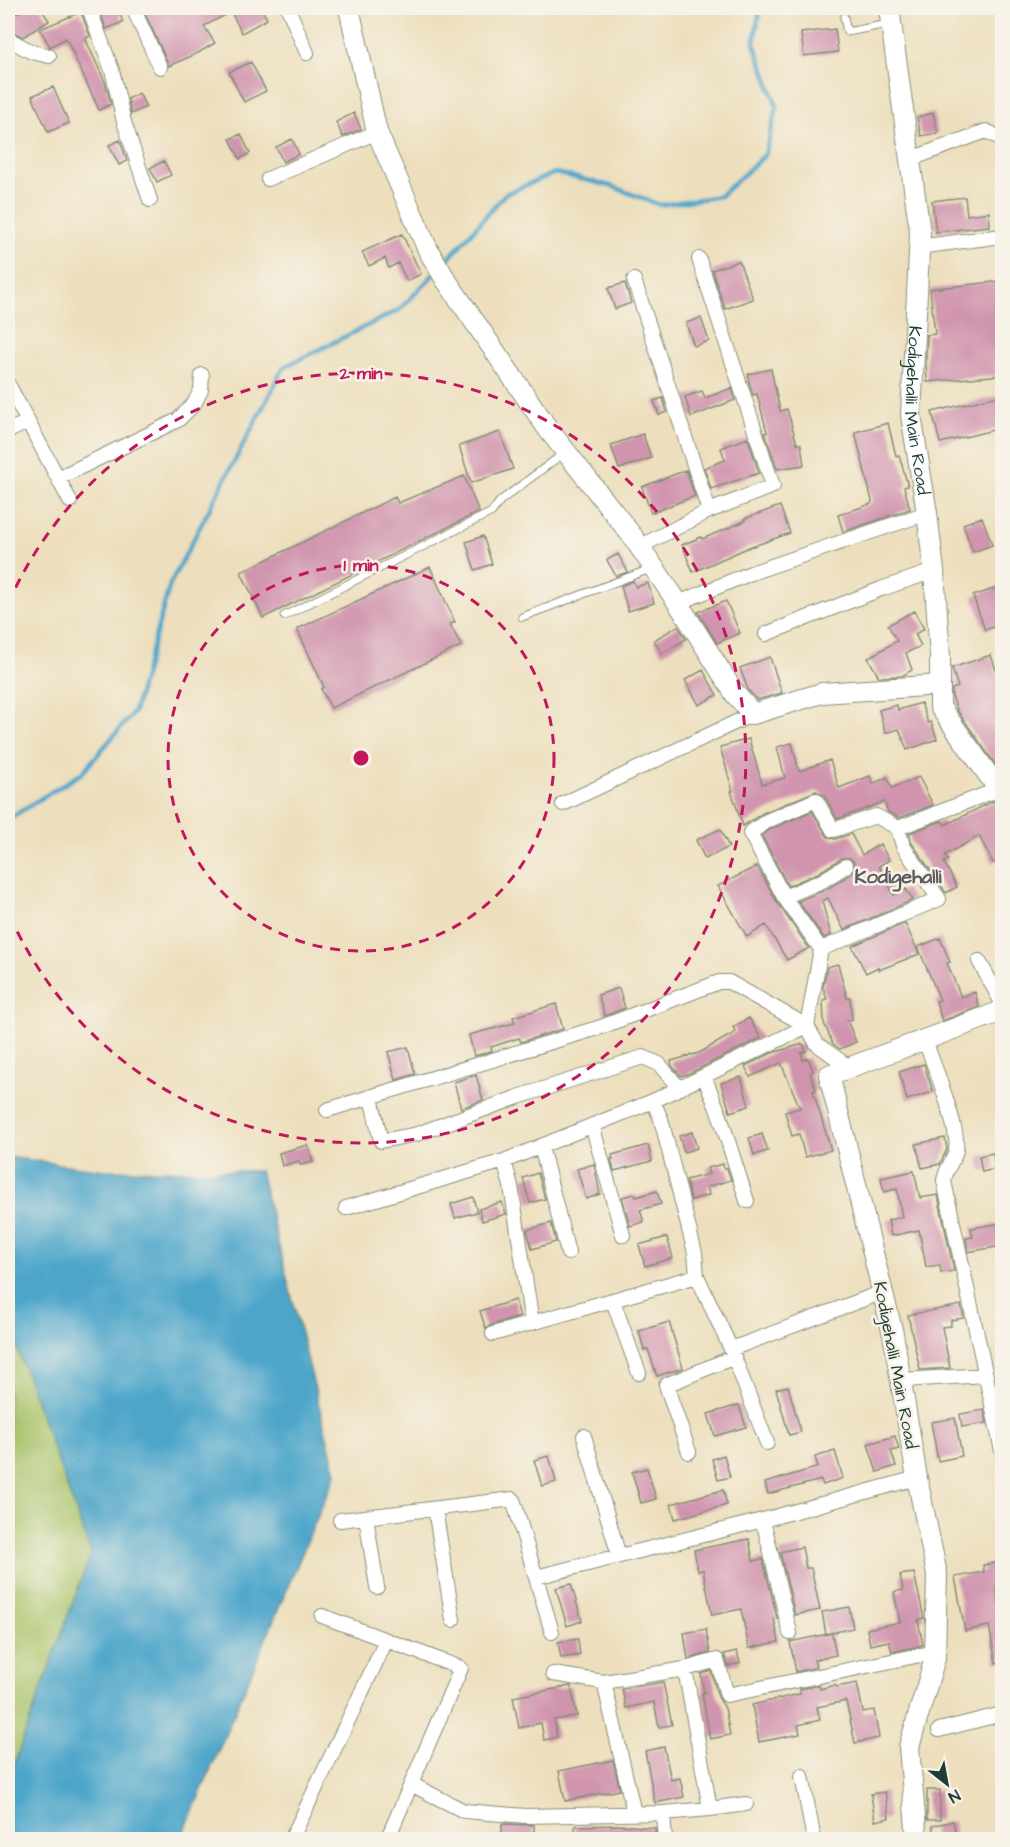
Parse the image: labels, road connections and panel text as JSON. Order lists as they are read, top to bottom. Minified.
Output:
{"streets":{"street":["Kodigehalli Main Road"]},"districts":["Kodigehalli"],"north":"bottom right","rings":["2 min","1 min"]}
